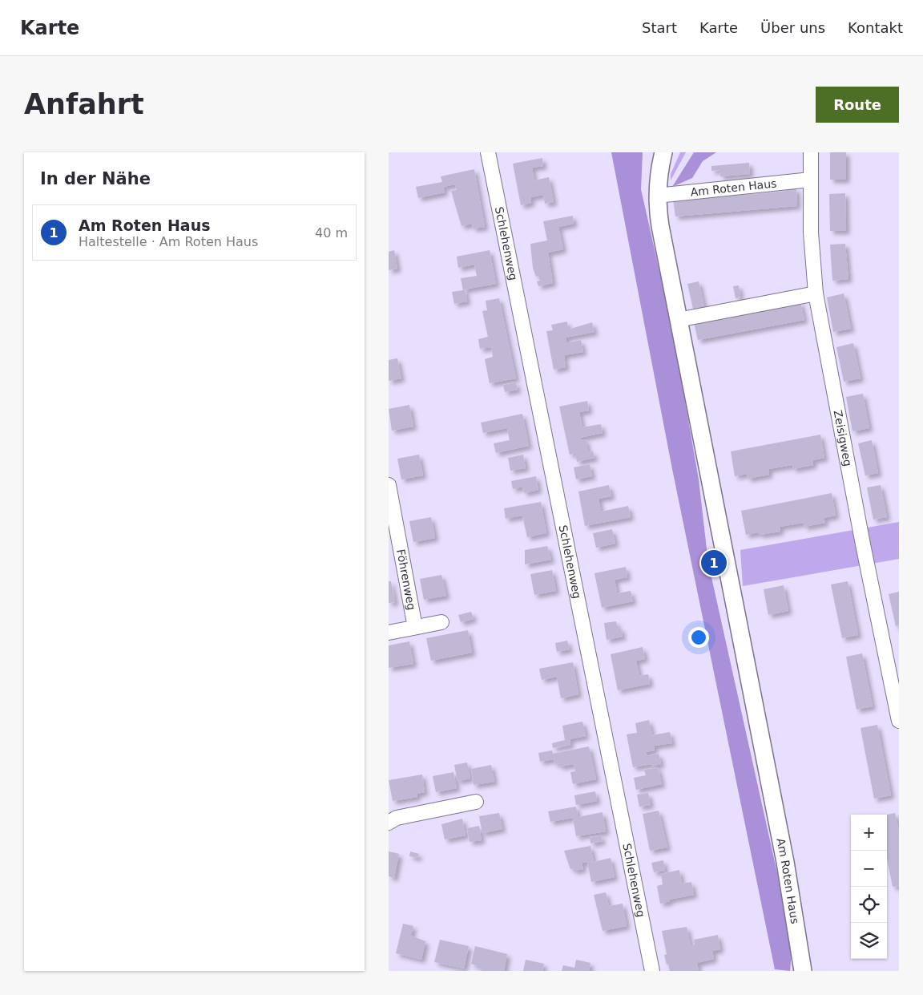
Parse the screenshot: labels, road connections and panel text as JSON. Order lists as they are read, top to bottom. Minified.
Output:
{"streets":{"street":["Am Roten Haus","Schlehenweg","Zeisigweg","Föhrenweg"]},"crossings":[["Am Roten Haus","Zeisigweg"]],"page":{"header":"Karte","nav":["Start","Karte","Über uns","Kontakt"],"buttons":"Route","title":"Anfahrt","heading":"In der Nähe","list":[{"mark":"1","name":"Am Roten Haus","note":"Haltestelle · Am Roten Haus","value":"40 m"}],"pins":"1","map_buttons":["+","−"]}}
